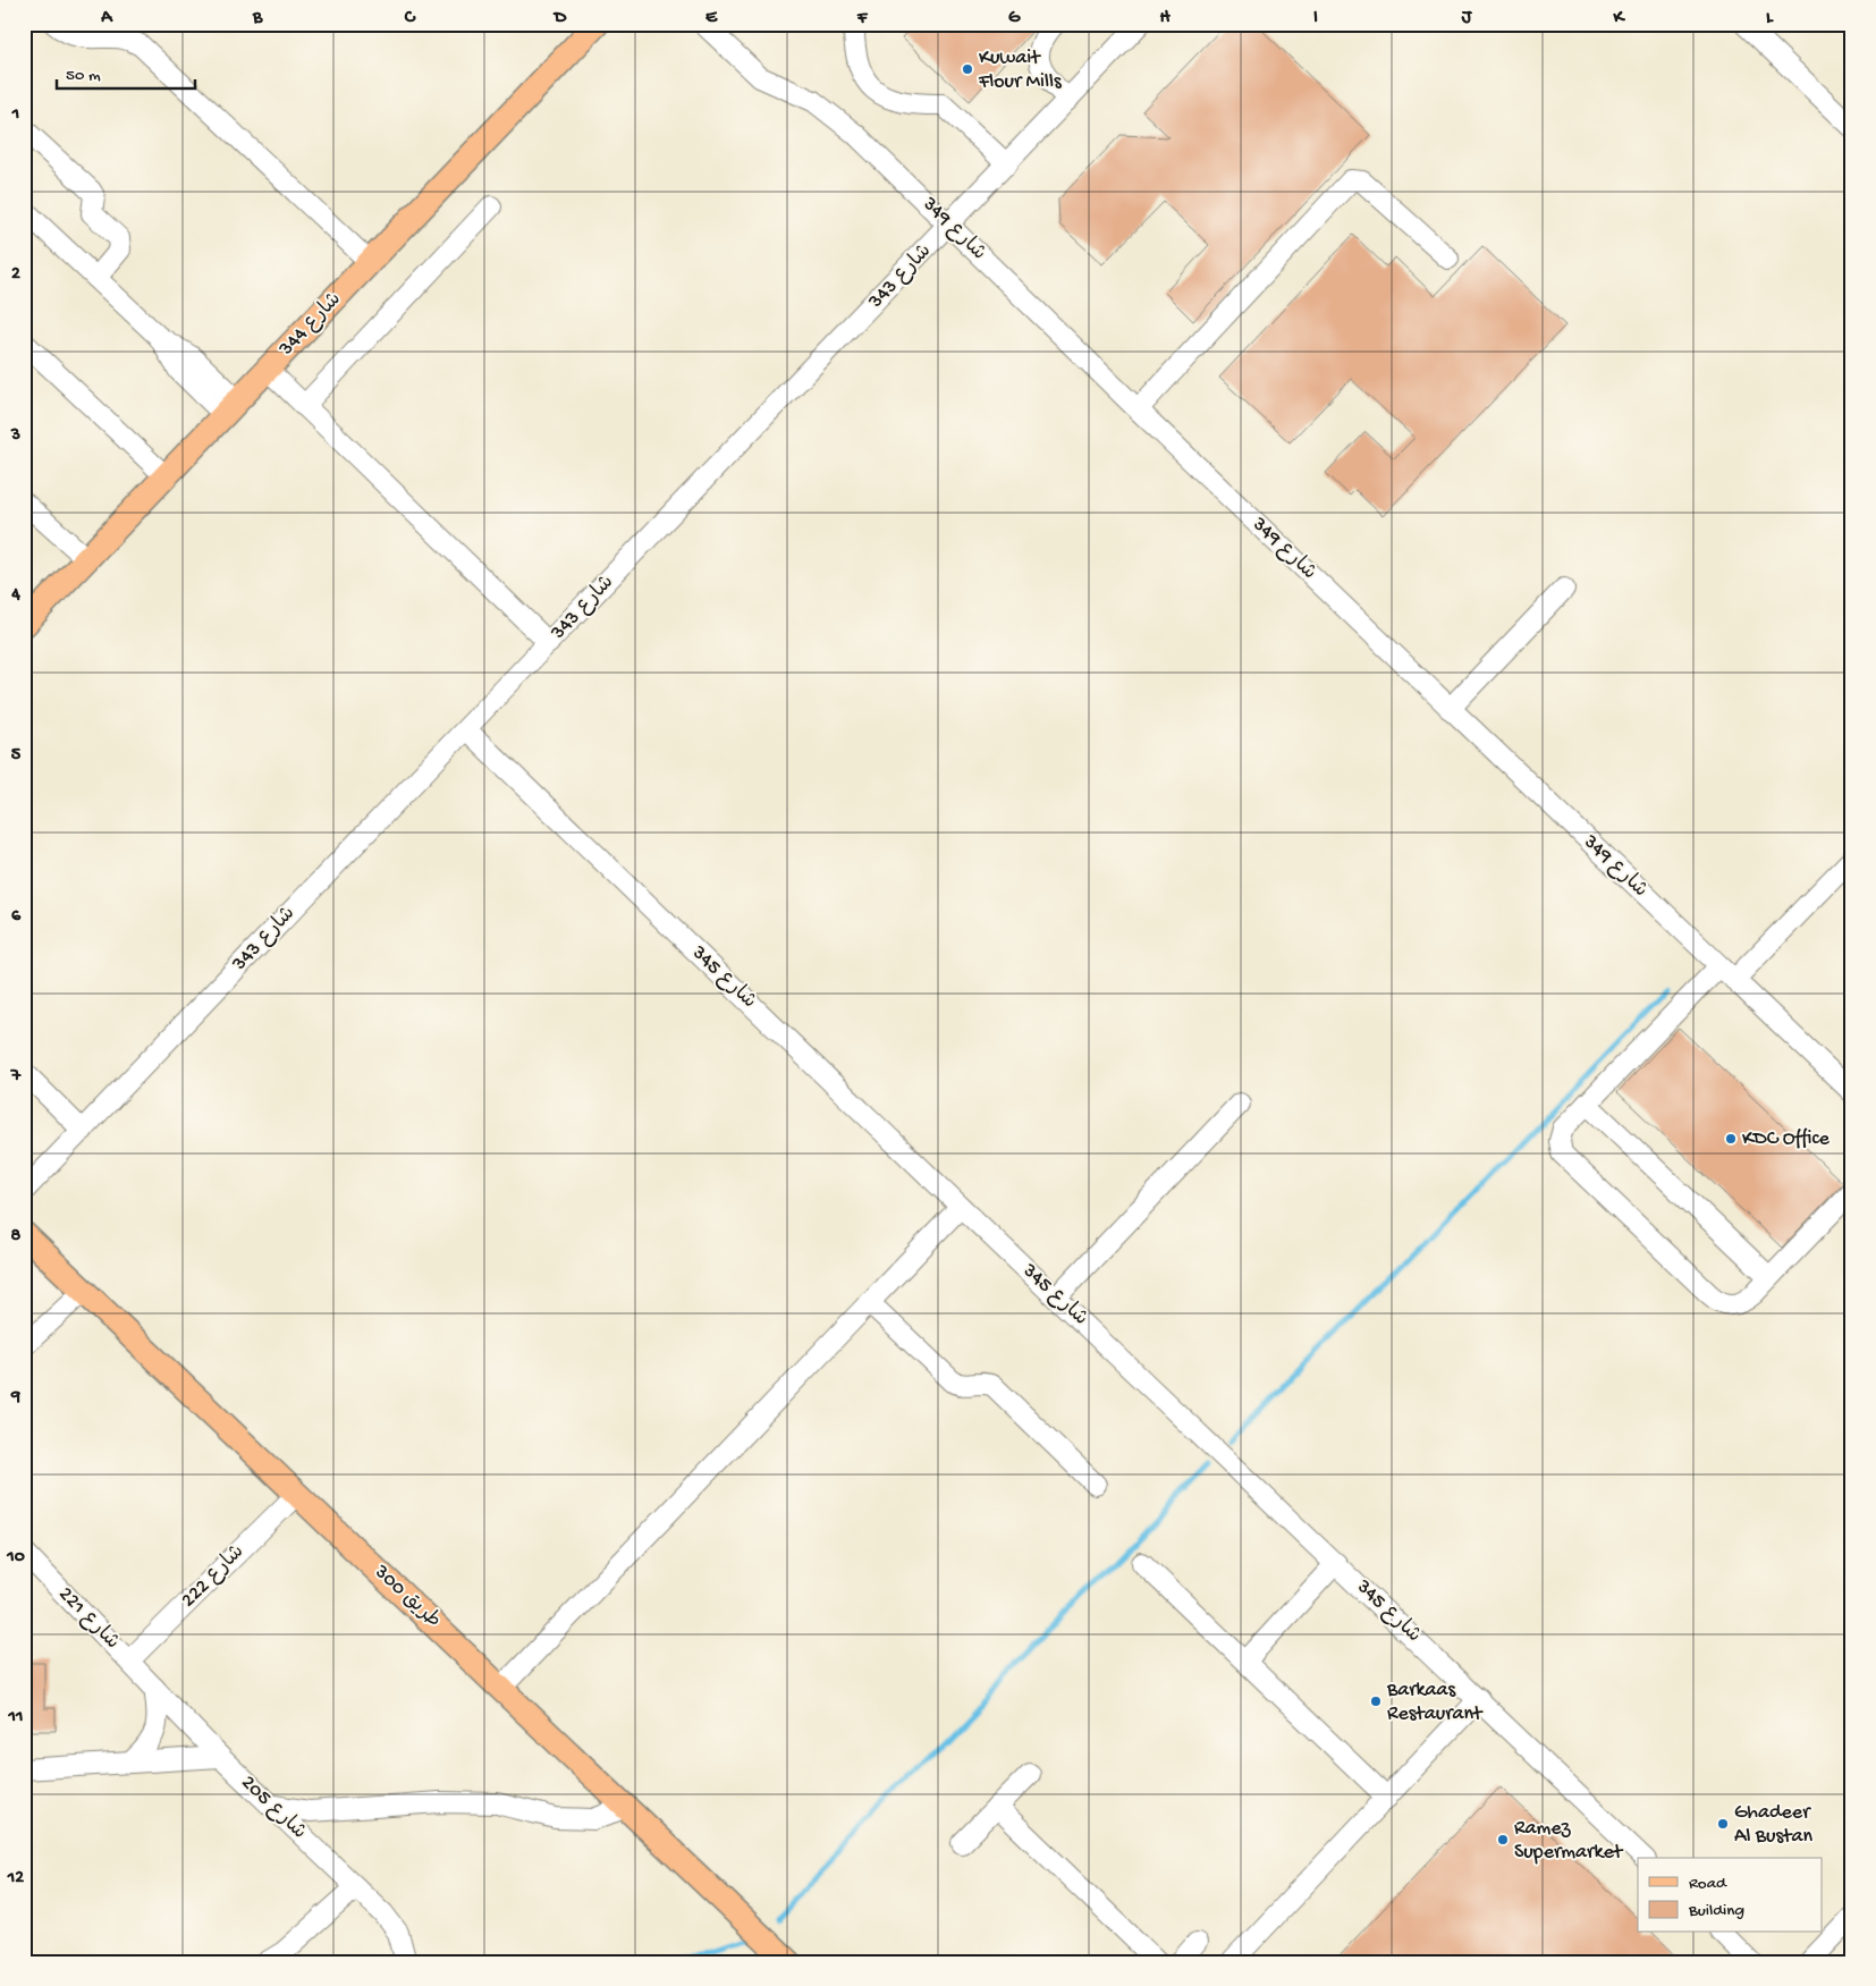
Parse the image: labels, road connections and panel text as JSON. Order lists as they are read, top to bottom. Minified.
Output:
{"streets":{"main road":["شارع 344","طريق 300"],"street":["شارع 349","شارع 343","شارع 345","شارع 222","شارع 221","شارع 205"]},"crossings":[["شارع 349","شارع 343"],["شارع 343","شارع 345"],["شارع 222","طريق 300"],["شارع 222","شارع 221"],["شارع 222","شارع 205"],["شارع 221","شارع 205"]],"places":["Kuwait Flour Mills","KDC Office","Barkaas Restaurant","Ghadeer Al Bustan","Ramez Supermarket"],"legend":["Road","Building"],"scale_bar":"50 m","grid":{"columns":["A","B","C","D","E","F","G","H","I","J","K","L"],"rows":["1","2","3","4","5","6","7","8","9","10","11","12"]}}
